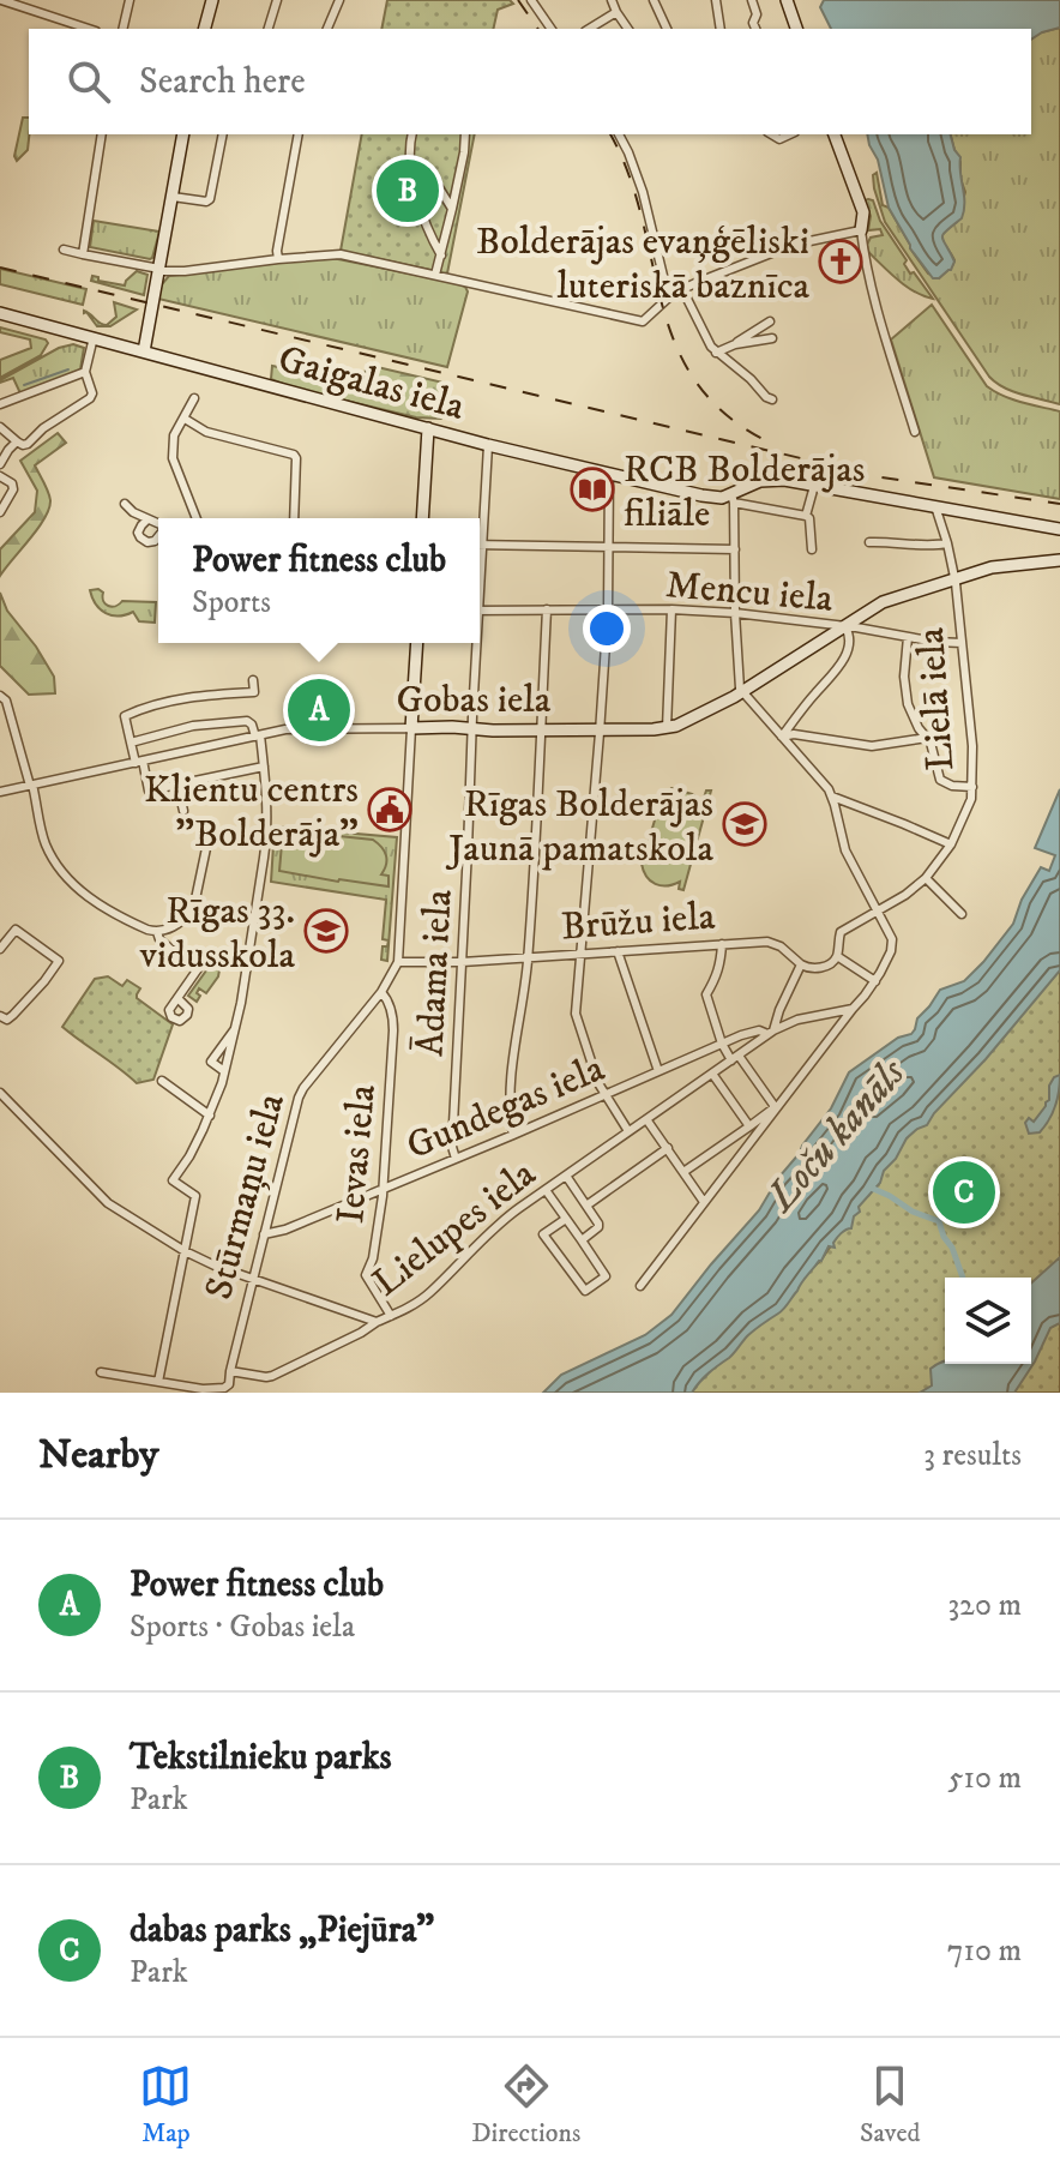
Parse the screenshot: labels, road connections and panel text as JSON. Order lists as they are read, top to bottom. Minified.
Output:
{"streets":{"street":["Gaigalas iela","Mencu iela","Gobas iela","Lielā iela","Brūžu iela","Ādama iela","Gundegas iela","Ievas iela","Stūrmaņu iela","Lielupes iela"]},"crossings":[["Gaigalas iela","Ādama iela"],["Mencu iela","Gobas iela"],["Mencu iela","Lielā iela"],["Gobas iela","Lielā iela"],["Gobas iela","Ādama iela"],["Gobas iela","Stūrmaņu iela"],["Brūžu iela","Ādama iela"],["Brūžu iela","Stūrmaņu iela"],["Ādama iela","Gundegas iela"],["Gundegas iela","Ievas iela"],["Gundegas iela","Stūrmaņu iela"],["Gundegas iela","Lielupes iela"],["Ievas iela","Stūrmaņu iela"],["Ievas iela","Lielupes iela"],["Stūrmaņu iela","Lielupes iela"]],"water":["Loču kanāls"],"places":{"church":["Bolderājas evaņģēliski luteriskā baznīca"],"library":["RCB Bolderājas filiāle"],"public building":["Klientu centrs \"Bolderāja\""],"school or university":["Rīgas Bolderājas Jaunā pamatskola","Rīgas 33. vidusskola"]},"page":{"search":"Search here","pins":["B","A","C"],"popup":["Power fitness club","Sports"],"heading":["Nearby","3 results"],"list":[{"mark":"A","name":"Power fitness club","note":"Sports · Gobas iela","value":"320 m"},{"mark":"B","name":"Tekstilnieku parks","note":"Park","value":"510 m"},{"mark":"C","name":"dabas parks „Piejūra”","note":"Park","value":"710 m"}],"nav":["Map","Directions","Saved"]}}
